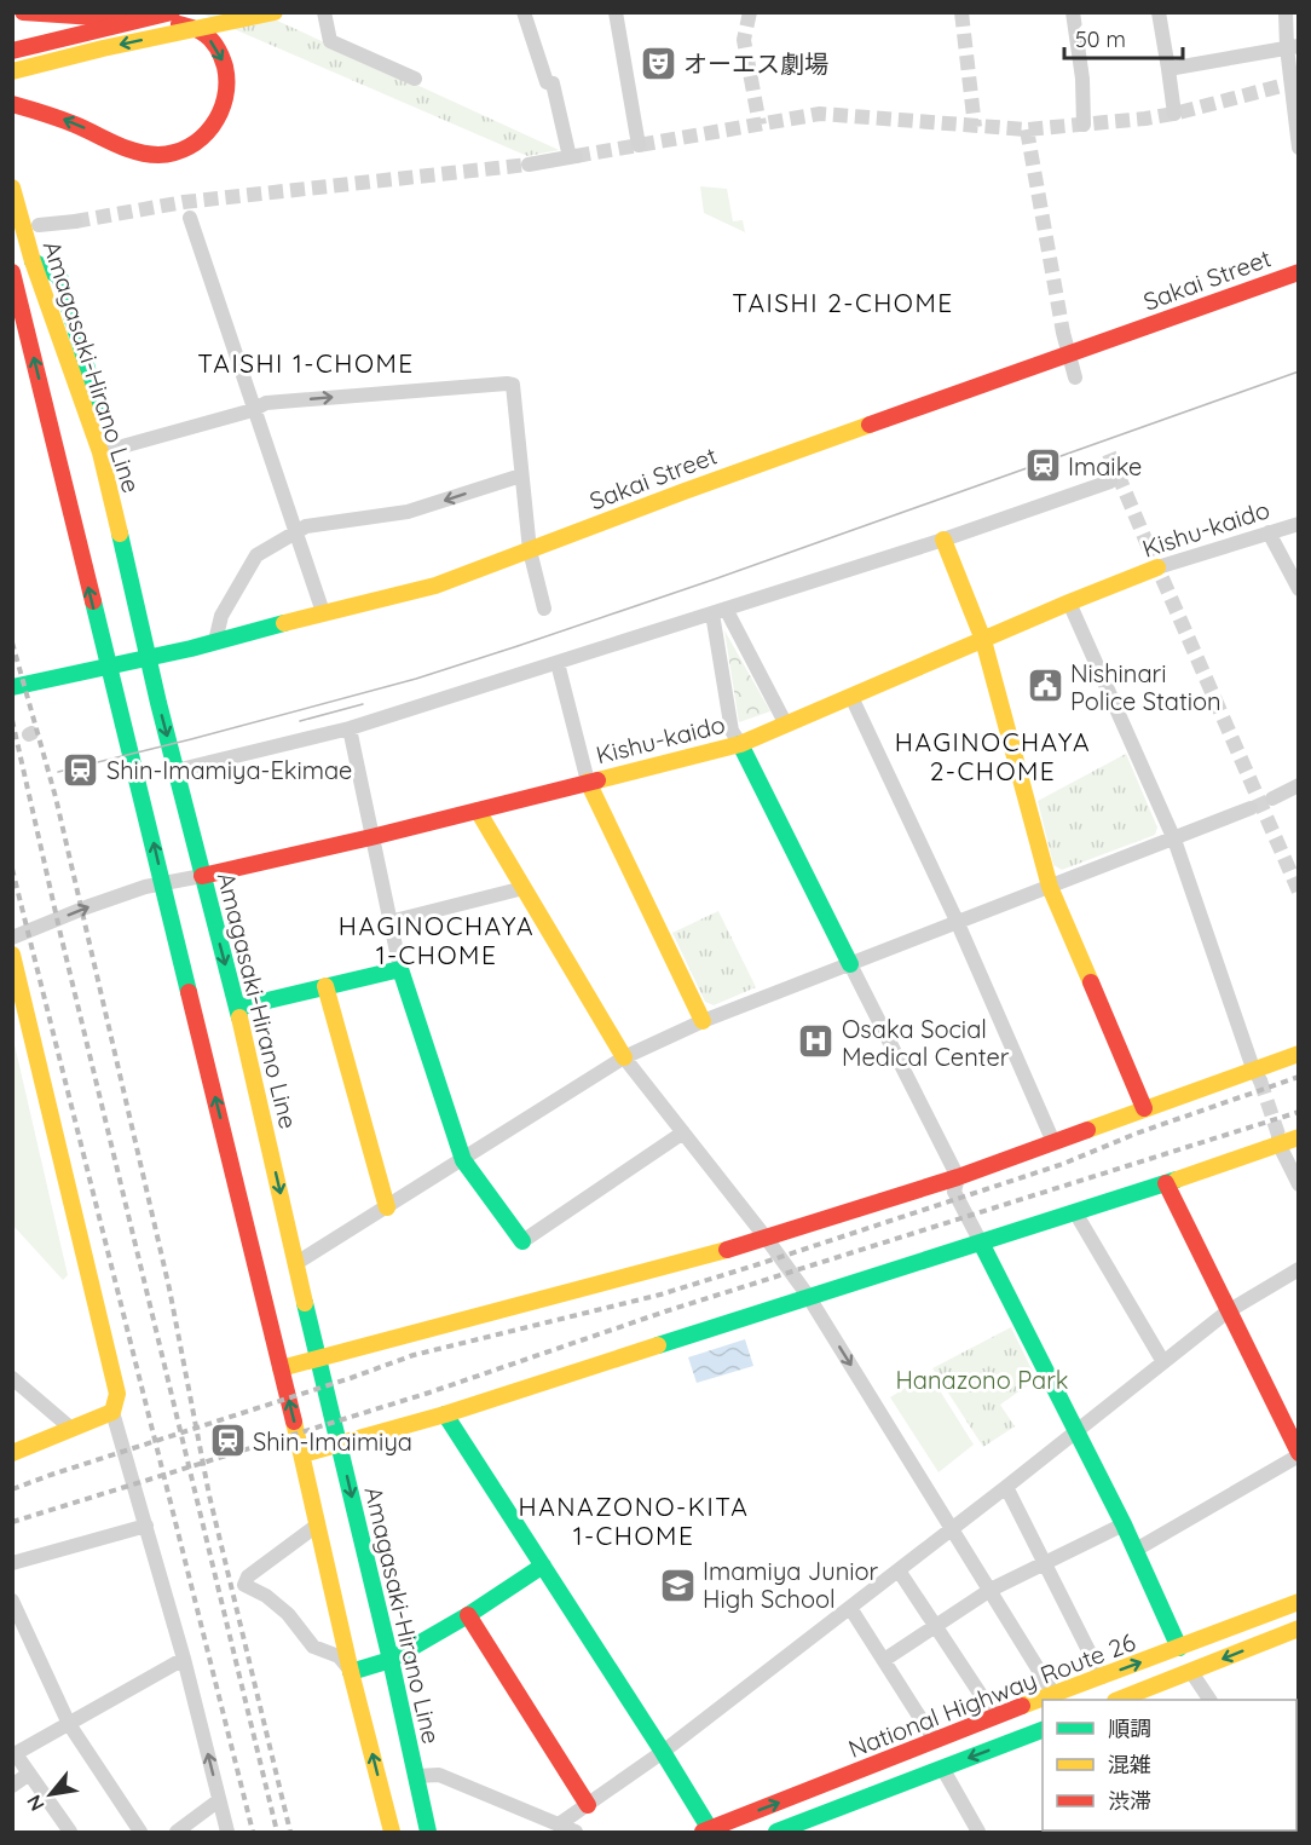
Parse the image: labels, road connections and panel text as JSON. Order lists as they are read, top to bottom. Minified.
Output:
{"streets":{"main road":["Sakai Street","Amagasaki-Hirano Line","Kishu-kaido","National Highway Route 26"]},"crossings":[["Sakai Street","Amagasaki-Hirano Line"],["Amagasaki-Hirano Line","Kishu-kaido"]],"districts":["TAISHI 2-CHOME","TAISHI 1-CHOME","HAGINOCHAYA 2-CHOME","HAGINOCHAYA 1-CHOME","HANAZONO-KITA 1-CHOME"],"parks":["Hanazono Park"],"places":{"theatre":["オーエス劇場"],"station":["Imaike","Shin-Imamiya-Ekimae","Shin-Imaimiya"],"public building":["Nishinari Police Station"],"hospital":["Osaka Social Medical Center"],"school or university":["Imamiya Junior High School"]},"legend":["順調","混雑","渋滞"],"scale_bar":"50 m","north":"bottom left"}
